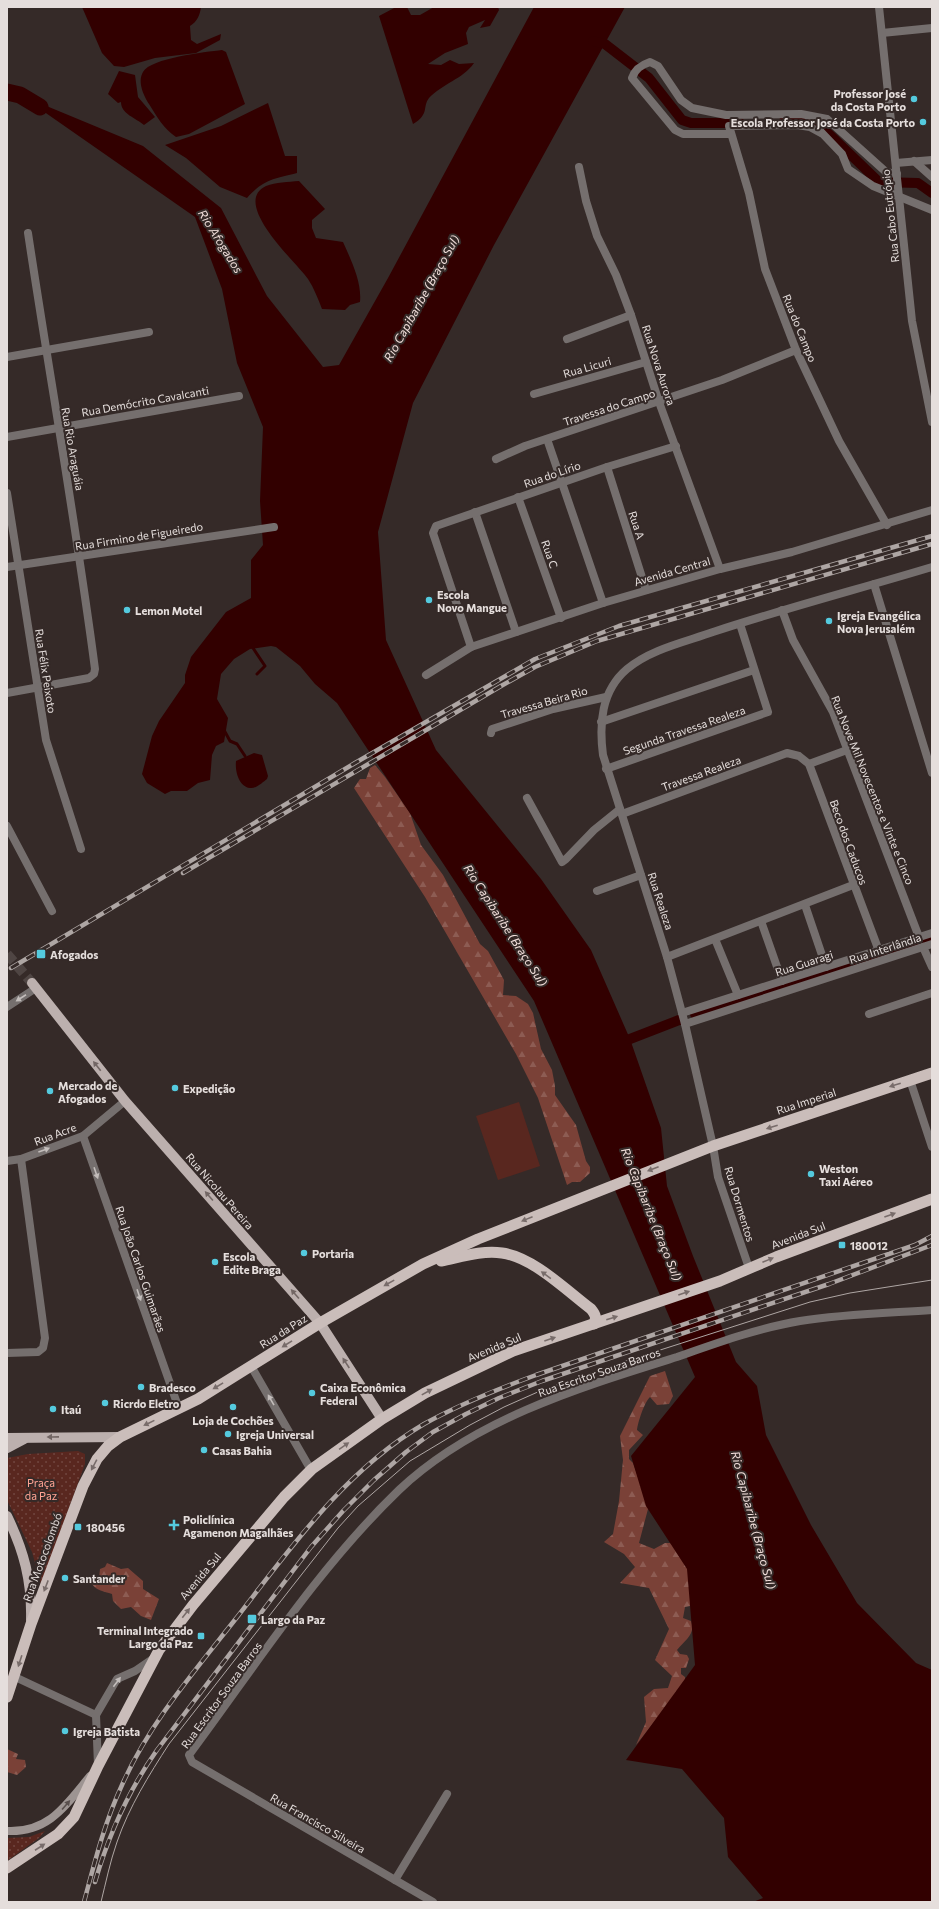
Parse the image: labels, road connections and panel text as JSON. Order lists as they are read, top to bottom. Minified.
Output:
{"streets":{"highway":["Rua Imperial","Avenida Sul","Rua da Paz","Rua Motocolombó"],"main road":["Rua Nicolau Pereira"],"street":["Rua Cabo Eutrópio","Rua do Campo","Rua Nova Aurora","Rua Licuri","Rua Demócrito Cavalcanti","Travessa do Campo","Rua Rio Araguáia","Rua do Lírio","Rua A","Rua Firmino de Figueiredo","Rua C","Avenida Central","Rua Félix Peixoto","Travessa Beira Rio","Segunda Travessa Realeza","Travessa Realeza","Rua Nove Mil Novecentos e Vinte e Cinco","Beco dos Caducos","Rua Realeza","Rua Interlândia","Rua Guaragi","Rua Acre","Rua Dormentos","Rua João Carlos Guimarães","Rua Escritor Souza Barros","Rua Francisco Silveira"]},"crossings":[["Rua do Campo","Travessa do Campo"],["Rua do Campo","Avenida Central"],["Rua Nova Aurora","Rua Licuri"],["Rua Nova Aurora","Travessa do Campo"],["Rua Nova Aurora","Rua do Lírio"],["Rua Nova Aurora","Avenida Central"],["Rua Demócrito Cavalcanti","Rua Rio Araguáia"],["Rua Rio Araguáia","Rua Firmino de Figueiredo"],["Rua Rio Araguáia","Rua Félix Peixoto"],["Rua do Lírio","Rua A"],["Rua do Lírio","Rua C"],["Rua do Lírio","Avenida Central"],["Rua A","Avenida Central"],["Rua Firmino de Figueiredo","Rua Félix Peixoto"],["Rua C","Avenida Central"],["Travessa Beira Rio","Rua Realeza"],["Segunda Travessa Realeza","Rua Realeza"],["Travessa Realeza","Beco dos Caducos"],["Travessa Realeza","Rua Realeza"],["Rua Nove Mil Novecentos e Vinte e Cinco","Rua Guaragi"],["Beco dos Caducos","Rua Guaragi"],["Rua Realeza","Rua Interlândia"],["Rua Realeza","Rua Guaragi"],["Rua Realeza","Rua Imperial"],["Rua Realeza","Rua Dormentos"],["Rua Imperial","Rua Dormentos"],["Rua Imperial","Rua da Paz"],["Rua Acre","Rua Nicolau Pereira"],["Rua Acre","Rua João Carlos Guimarães"],["Rua Nicolau Pereira","Avenida Sul"],["Rua Nicolau Pereira","Rua da Paz"],["Rua Dormentos","Avenida Sul"],["Rua João Carlos Guimarães","Rua da Paz"],["Rua da Paz","Rua Motocolombó"],["Rua Escritor Souza Barros","Rua Francisco Silveira"]],"one_way":["Rua Imperial","Rua Acre","Rua Nicolau Pereira","Avenida Sul","Rua João Carlos Guimarães","Rua da Paz","Rua Motocolombó"],"water":["Rio Afogados","Rio Capibaribe (Braço Sul)"],"parks":["Praça da Paz"],"places":{"other":["Professor José da Costa Porto","Escola Professor José da Costa Porto","Escola Novo Mangue","Lemon Motel","Igreja Evangélica Nova Jerusalém","Expedição","Mercado de Afogados","Weston Taxi Aéreo","Portaria","Escola Edite Braga","Bradesco","Caixa Econômica Federal","Ricrdo Eletro","Loja de Cochões","Itaú","Igreja Universal","Casas Bahia","Santander","Igreja Batista"],"transit":["Afogados","180012","180456","Largo da Paz","Terminal Integrado Largo da Paz"],"health":["Policlínica Agamenon Magalhães"]}}
